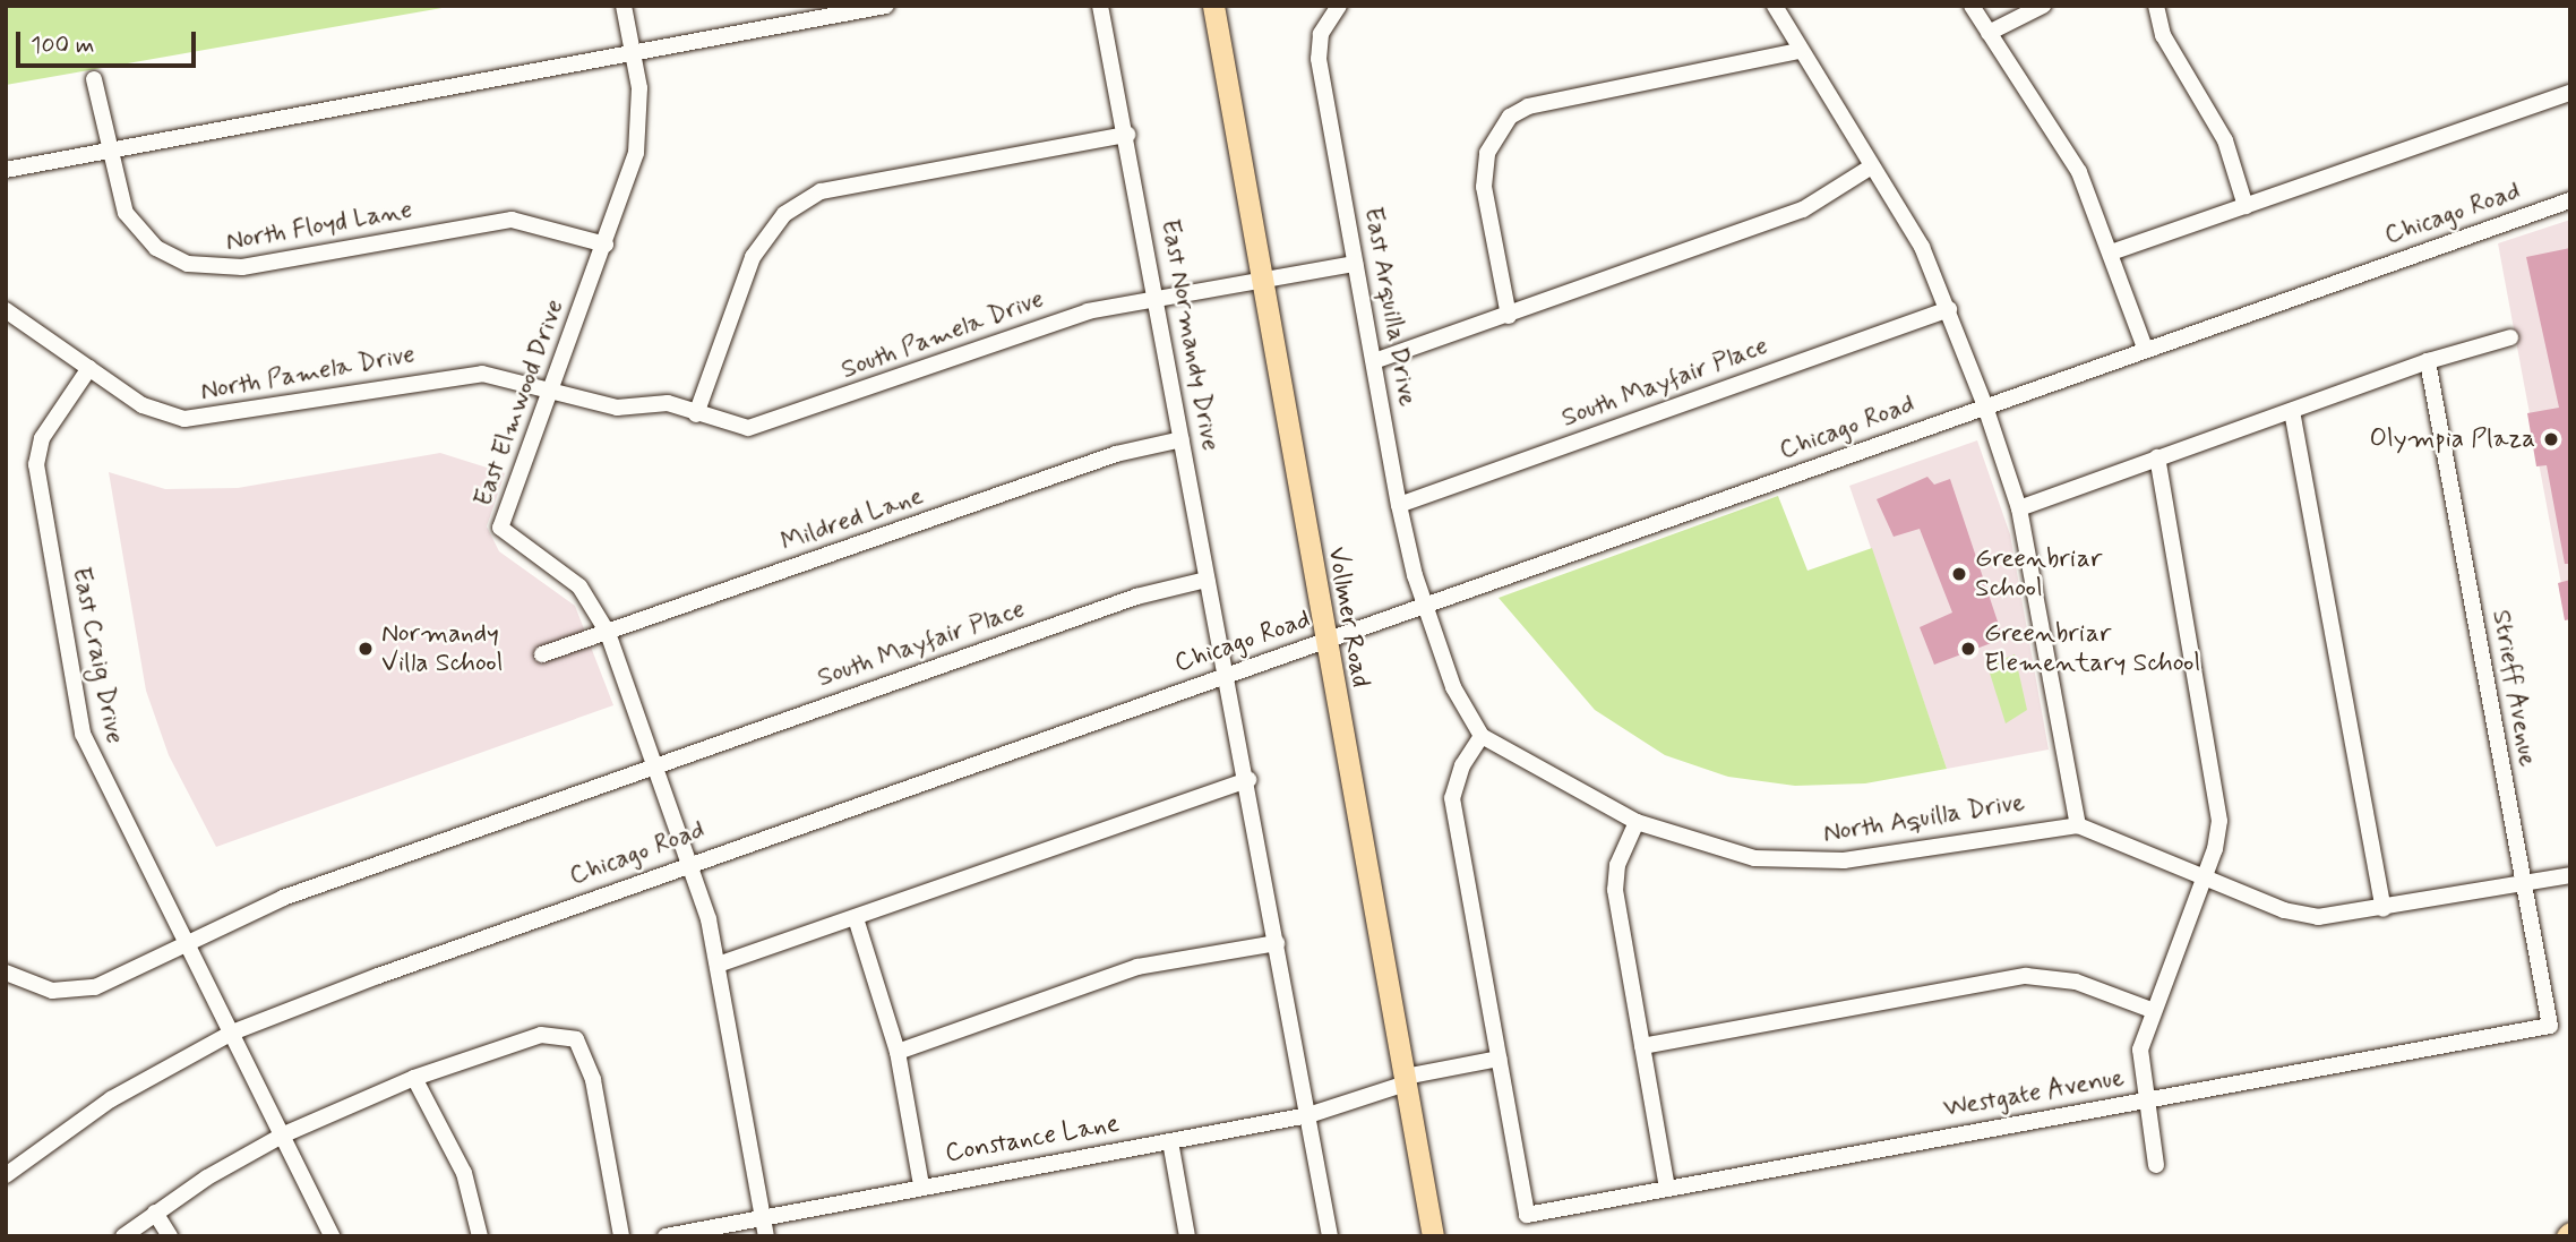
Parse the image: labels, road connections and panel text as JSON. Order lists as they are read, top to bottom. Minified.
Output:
{"streets":{"main road":["Vollmer Road"],"street":["Chicago Road","North Floyd Lane","East Arquilla Drive","South Pamela Drive","East Normandy Drive","North Pamela Drive","South Mayfair Place","East Elmwood Drive","Mildred Lane","East Craig Drive","Strieff Avenue","North Aquilla Drive","Westgate Avenue","Constance Lane"]},"crossings":[["Chicago Road","East Arquilla Drive"],["Chicago Road","East Normandy Drive"],["Chicago Road","East Elmwood Drive"],["Chicago Road","Vollmer Road"],["Chicago Road","East Craig Drive"],["Chicago Road","North Aquilla Drive"],["North Floyd Lane","East Elmwood Drive"],["East Arquilla Drive","South Pamela Drive"],["East Arquilla Drive","South Mayfair Place"],["East Arquilla Drive","North Aquilla Drive"],["South Pamela Drive","East Normandy Drive"],["South Pamela Drive","North Pamela Drive"],["South Pamela Drive","East Elmwood Drive"],["South Pamela Drive","Vollmer Road"],["East Normandy Drive","South Mayfair Place"],["East Normandy Drive","Mildred Lane"],["East Normandy Drive","Constance Lane"],["North Pamela Drive","East Elmwood Drive"],["North Pamela Drive","East Craig Drive"],["South Mayfair Place","East Elmwood Drive"],["South Mayfair Place","East Craig Drive"],["East Elmwood Drive","Mildred Lane"],["East Elmwood Drive","Constance Lane"],["Vollmer Road","Constance Lane"],["Strieff Avenue","Westgate Avenue"],["Westgate Avenue","Constance Lane"]],"places":["Olympia Plaza","Greenbriar School","Normandy Villa School","Greenbriar Elementary School"],"scale_bar":"100 m"}
